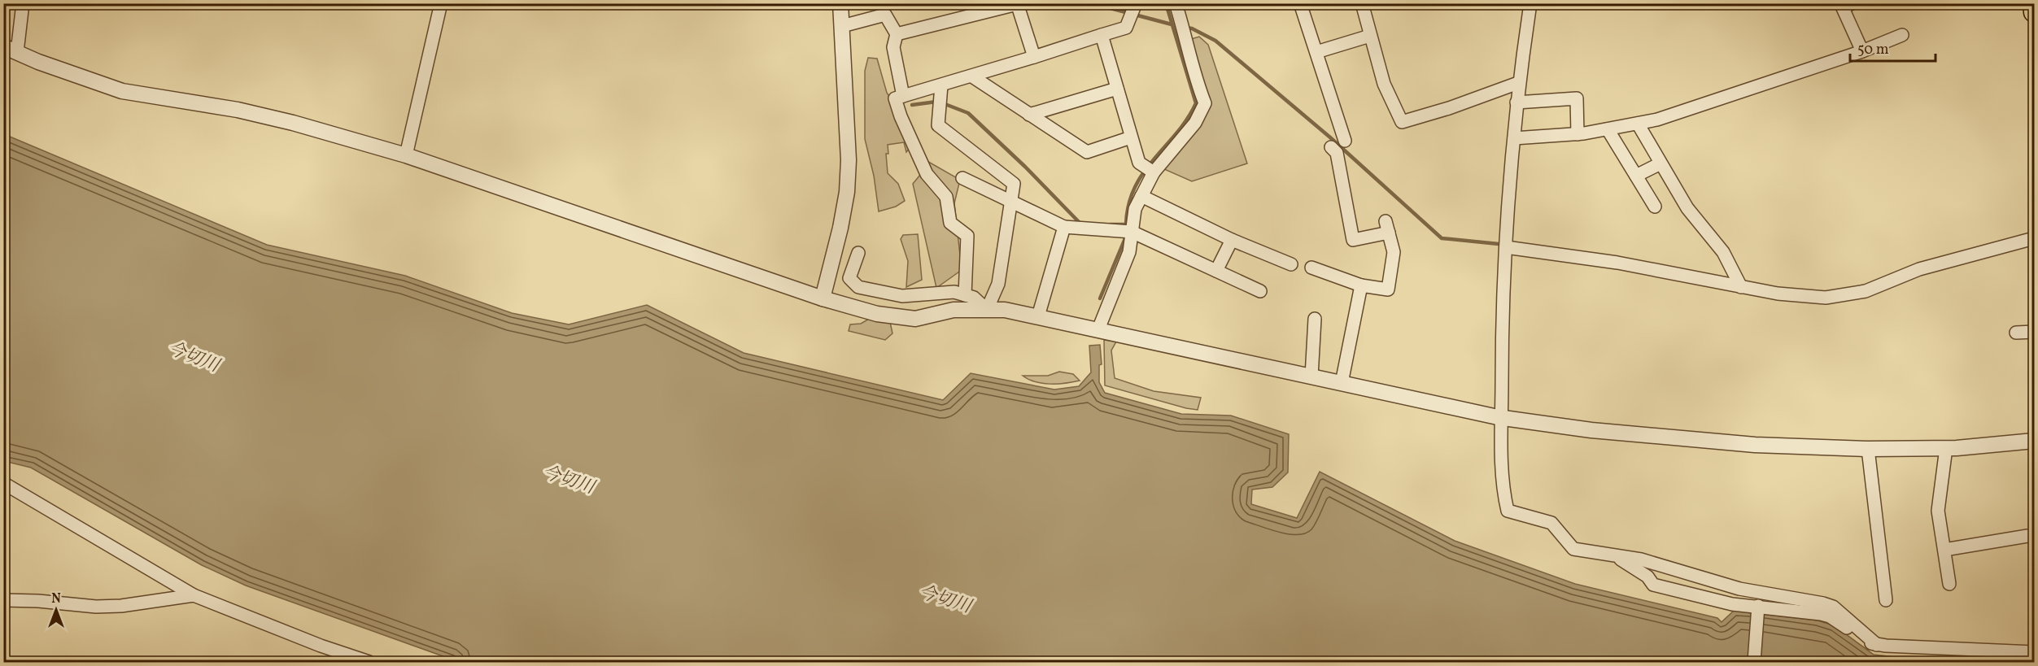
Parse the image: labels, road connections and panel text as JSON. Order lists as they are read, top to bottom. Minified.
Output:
{"water":["今切川"],"scale_bar":"50 m","north":"top"}
